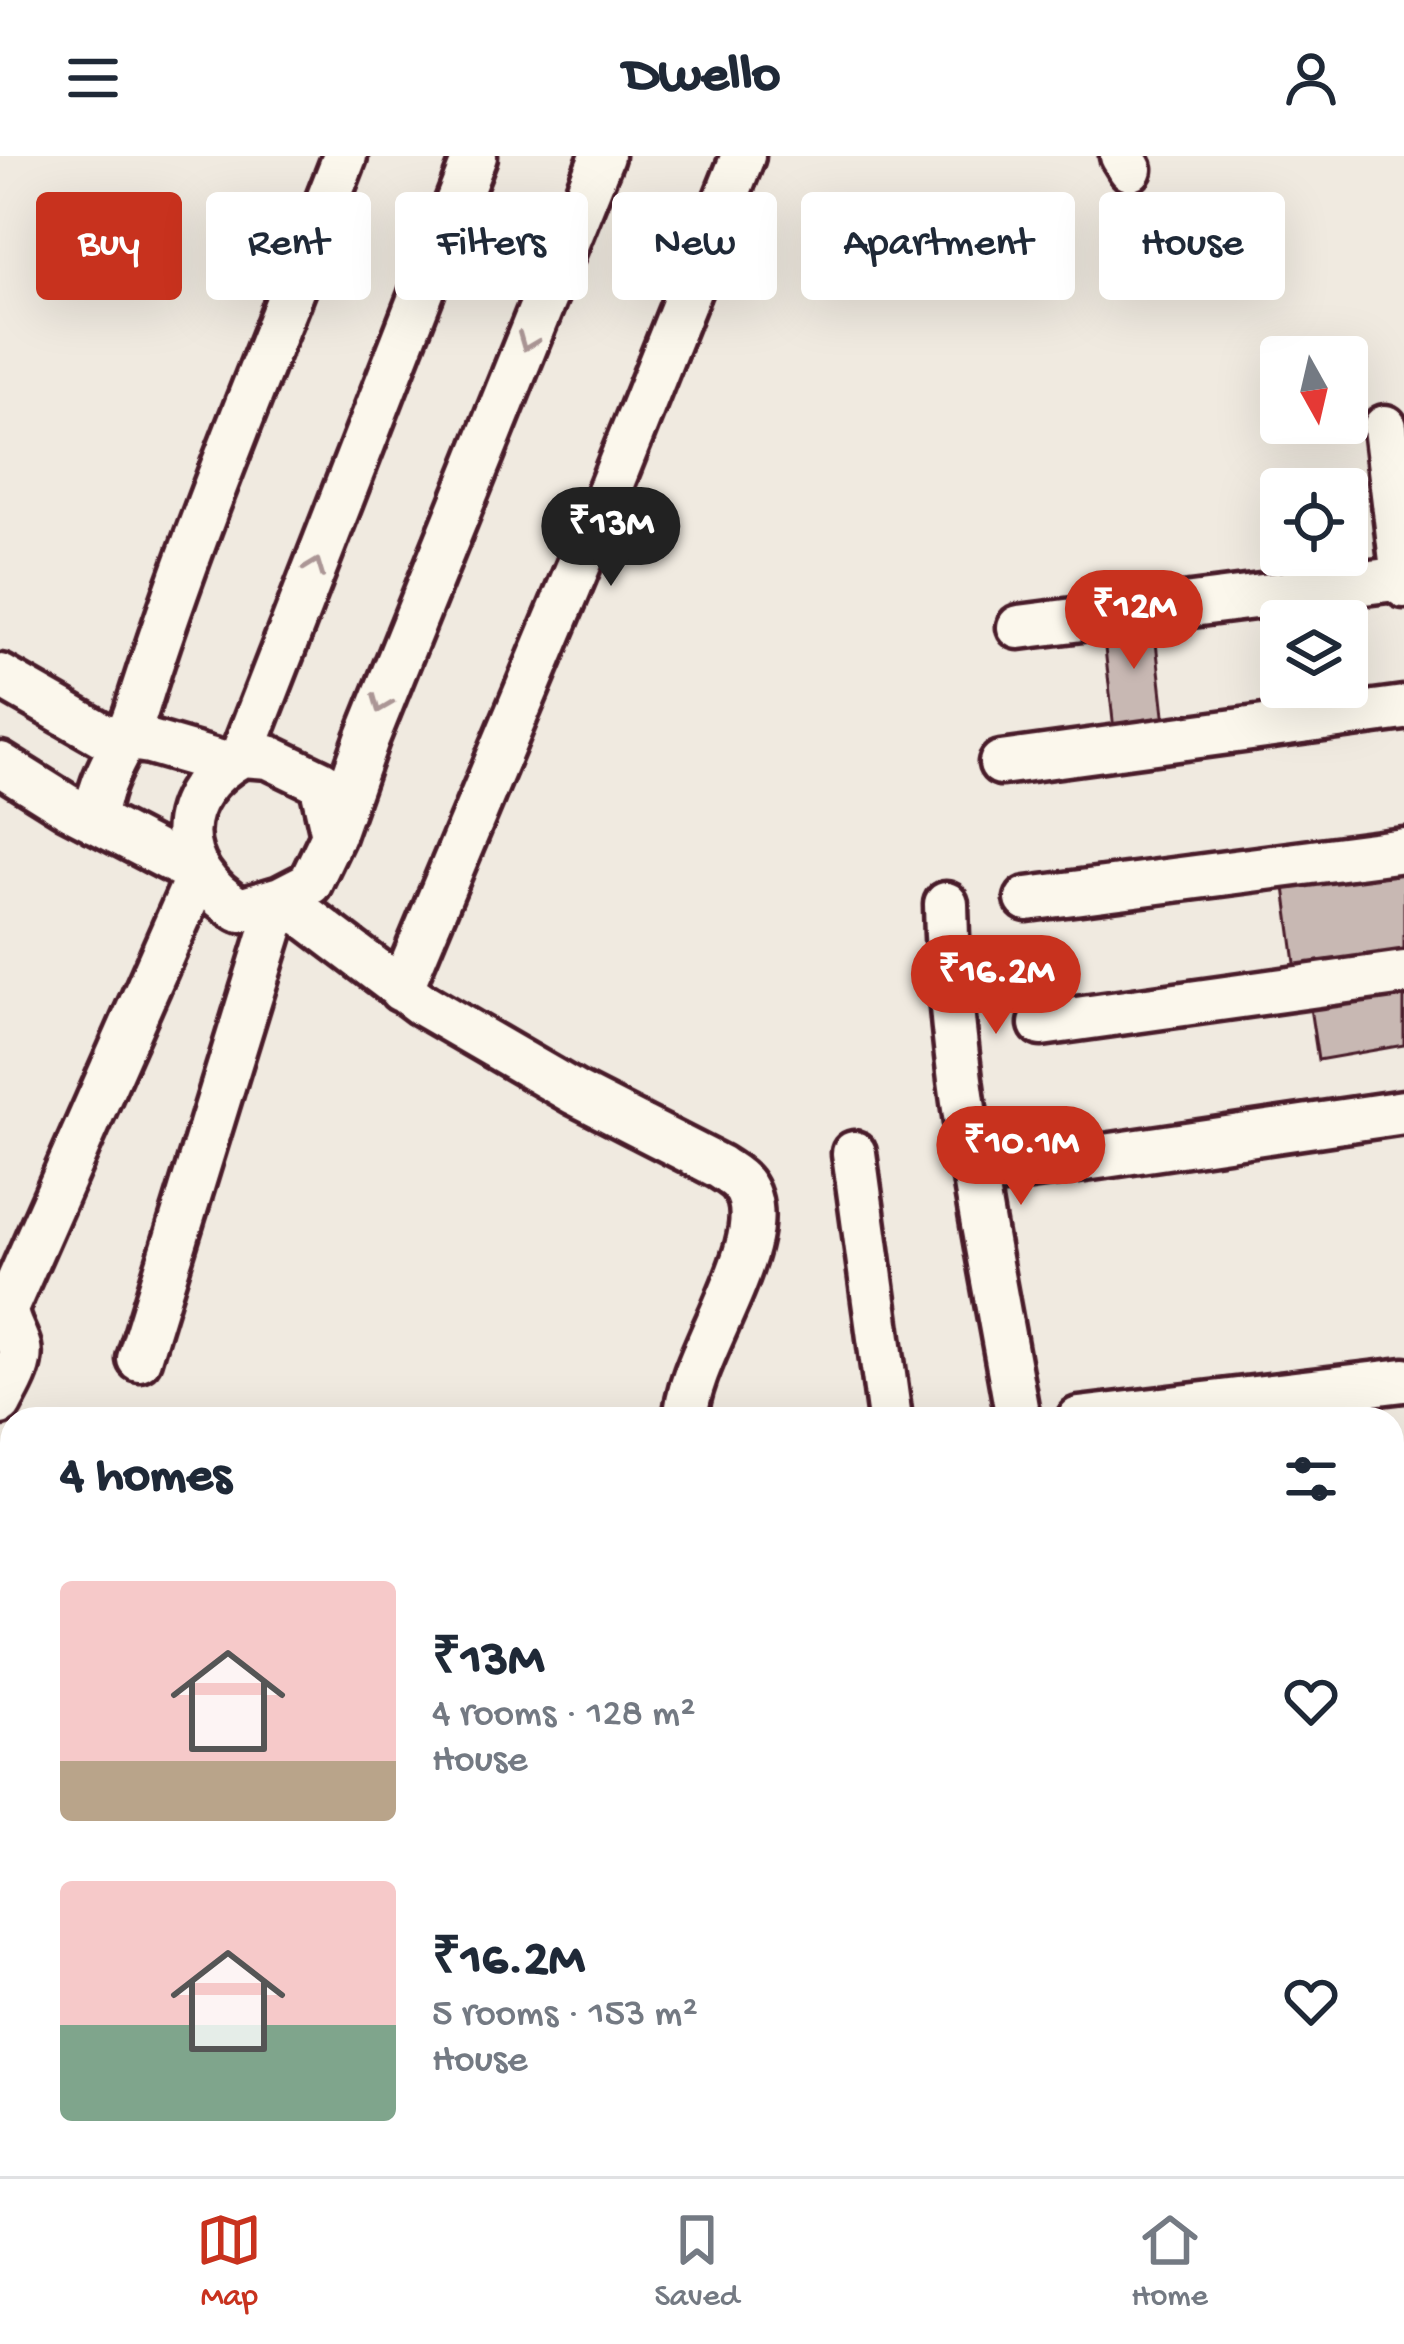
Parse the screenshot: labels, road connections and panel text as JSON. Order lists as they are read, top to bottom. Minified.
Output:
{"north":"bottom","page":{"header":"Dwello","chip":["Buy","Rent","Filters","New","Apartment","House"],"price":["₹13M","₹12M","₹16.2M","₹10.1M"],"heading":"4 homes","list":[{"name":"₹13M","note":"4 rooms · 128 m² · House"},{"name":"₹16.2M","note":"5 rooms · 153 m² · House"}],"tabs":["Map","Saved","Home"]}}
